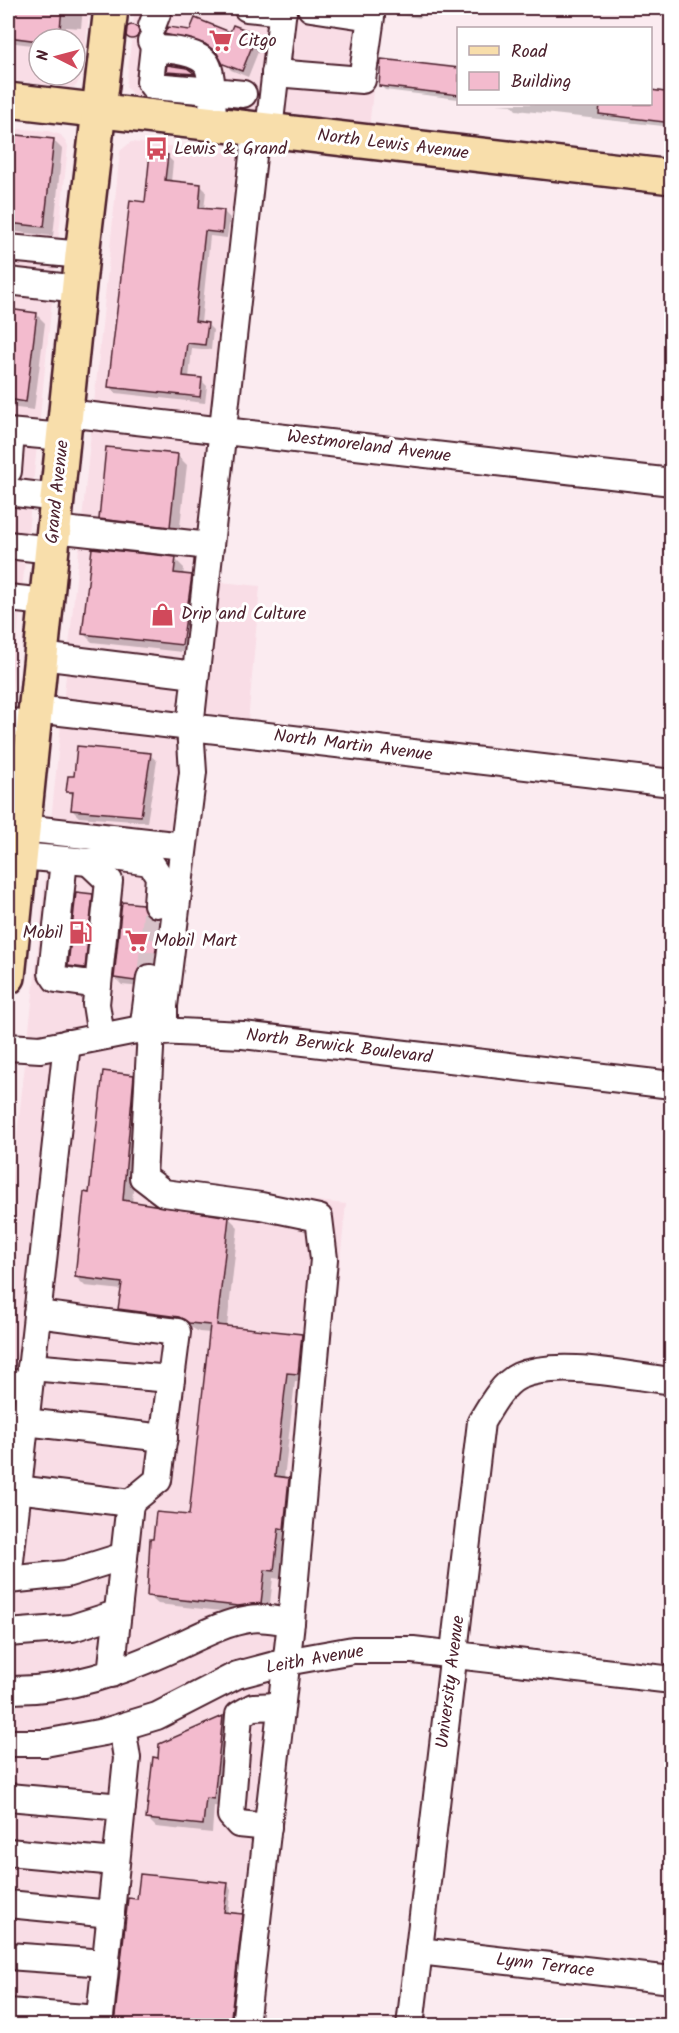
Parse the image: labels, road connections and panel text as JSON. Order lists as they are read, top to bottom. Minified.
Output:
{"streets":{"main road":["North Lewis Avenue","Grand Avenue"],"street":["Westmoreland Avenue","North Martin Avenue","North Berwick Boulevard","Leith Avenue","University Avenue","Lynn Terrace"]},"crossings":[["North Lewis Avenue","Grand Avenue"],["Westmoreland Avenue","Grand Avenue"],["Grand Avenue","North Martin Avenue"],["Leith Avenue","University Avenue"],["University Avenue","Lynn Terrace"]],"places":{"supermarket":["Citgo","Mobil Mart"],"bus stop":["Lewis & Grand"],"shop":["Drip and Culture"],"fuel station":["Mobil"]},"legend":["Road","Building"],"north":"left"}
